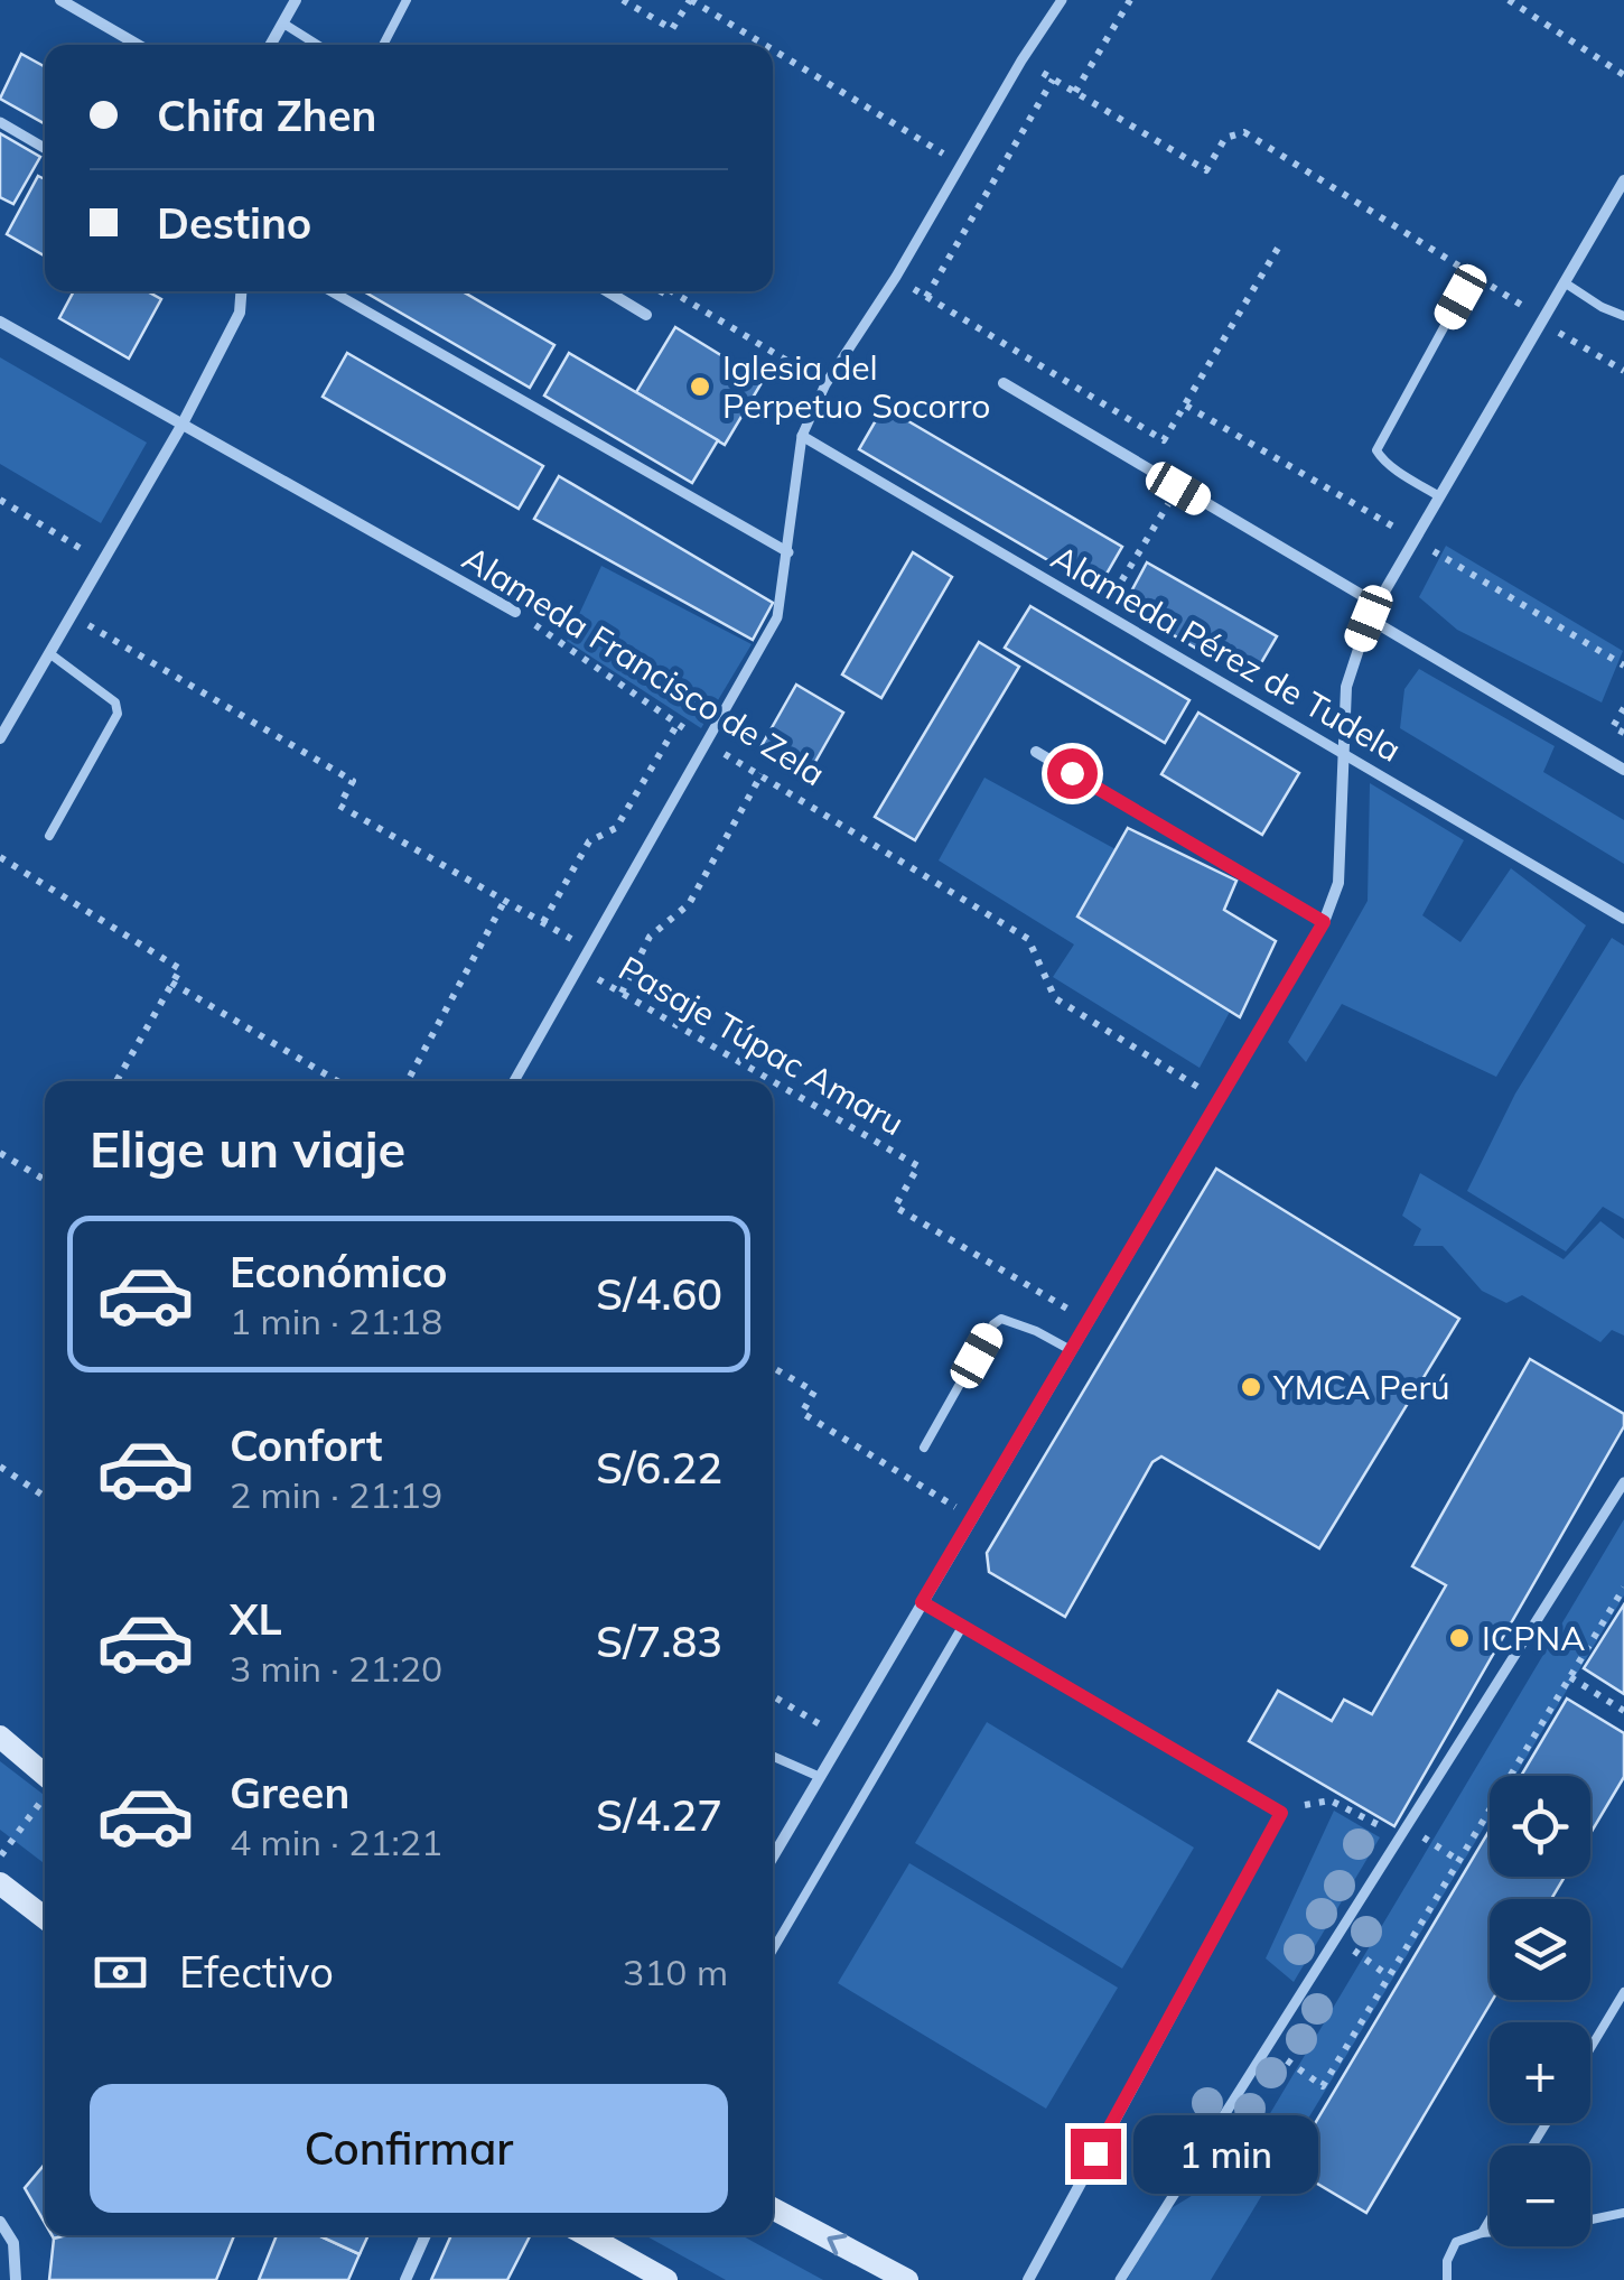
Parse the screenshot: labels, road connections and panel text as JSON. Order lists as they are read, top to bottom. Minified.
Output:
{"streets":{"street":["Alameda Pérez de Tudela","Alameda Francisco de Zela"],"path":["Pasaje Túpac Amaru"]},"places":["Iglesia del Perpetuo Socorro","YMCA Perú","ICPNA"],"page":{"banner":["Chifa Zhen","Destino"],"heading":"Elige un viaje","list":[{"name":"Económico","note":"1 min · 21:18","value":"S/4.60"},{"name":"Confort","note":"2 min · 21:19","value":"S/6.22"},{"name":"XL","note":"3 min · 21:20","value":"S/7.83"},{"name":"Green","note":"4 min · 21:21","value":"S/4.27"}],"map_buttons":["+","−"],"pay":["Efectivo","310 m"],"buttons":"Confirmar","bubble":"1 min"}}
